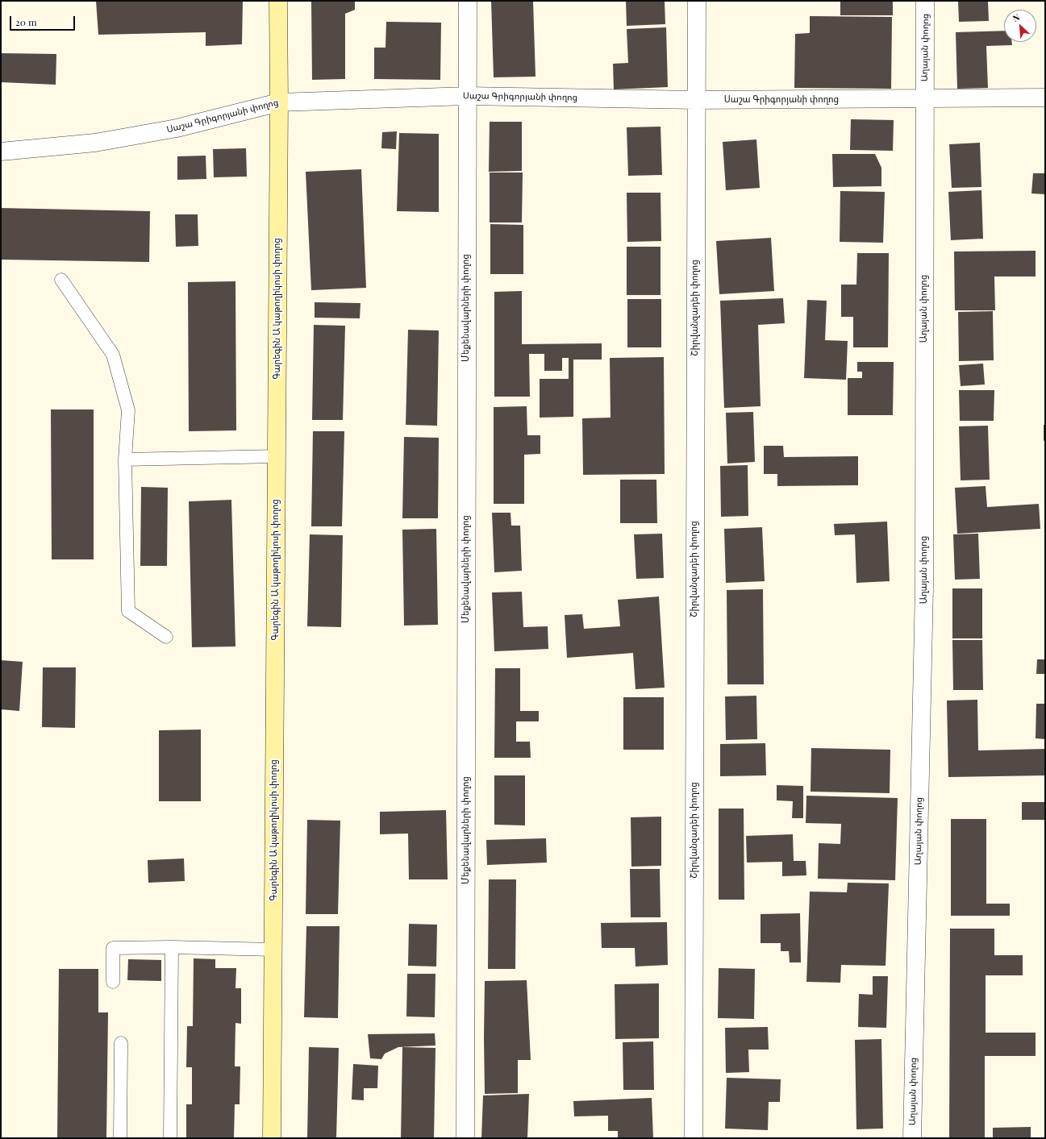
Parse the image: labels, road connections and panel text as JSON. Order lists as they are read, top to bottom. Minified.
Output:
{"streets":{"street":["Աղայան փողոց","Սաշա Գրիգորյանի փողոց","Մեքենավարների փողոց","Շիրվանզադեի փողոց","Գարեգին Ա կաթողիկոսի փողոց"]},"crossings":[["Աղայան փողոց","Սաշա Գրիգորյանի փողոց"],["Սաշա Գրիգորյանի փողոց","Մեքենավարների փողոց"],["Սաշա Գրիգորյանի փողոց","Շիրվանզադեի փողոց"],["Սաշա Գրիգորյանի փողոց","Գարեգին Ա կաթողիկոսի փողոց"]],"scale_bar":"20 m","north":"top left"}
